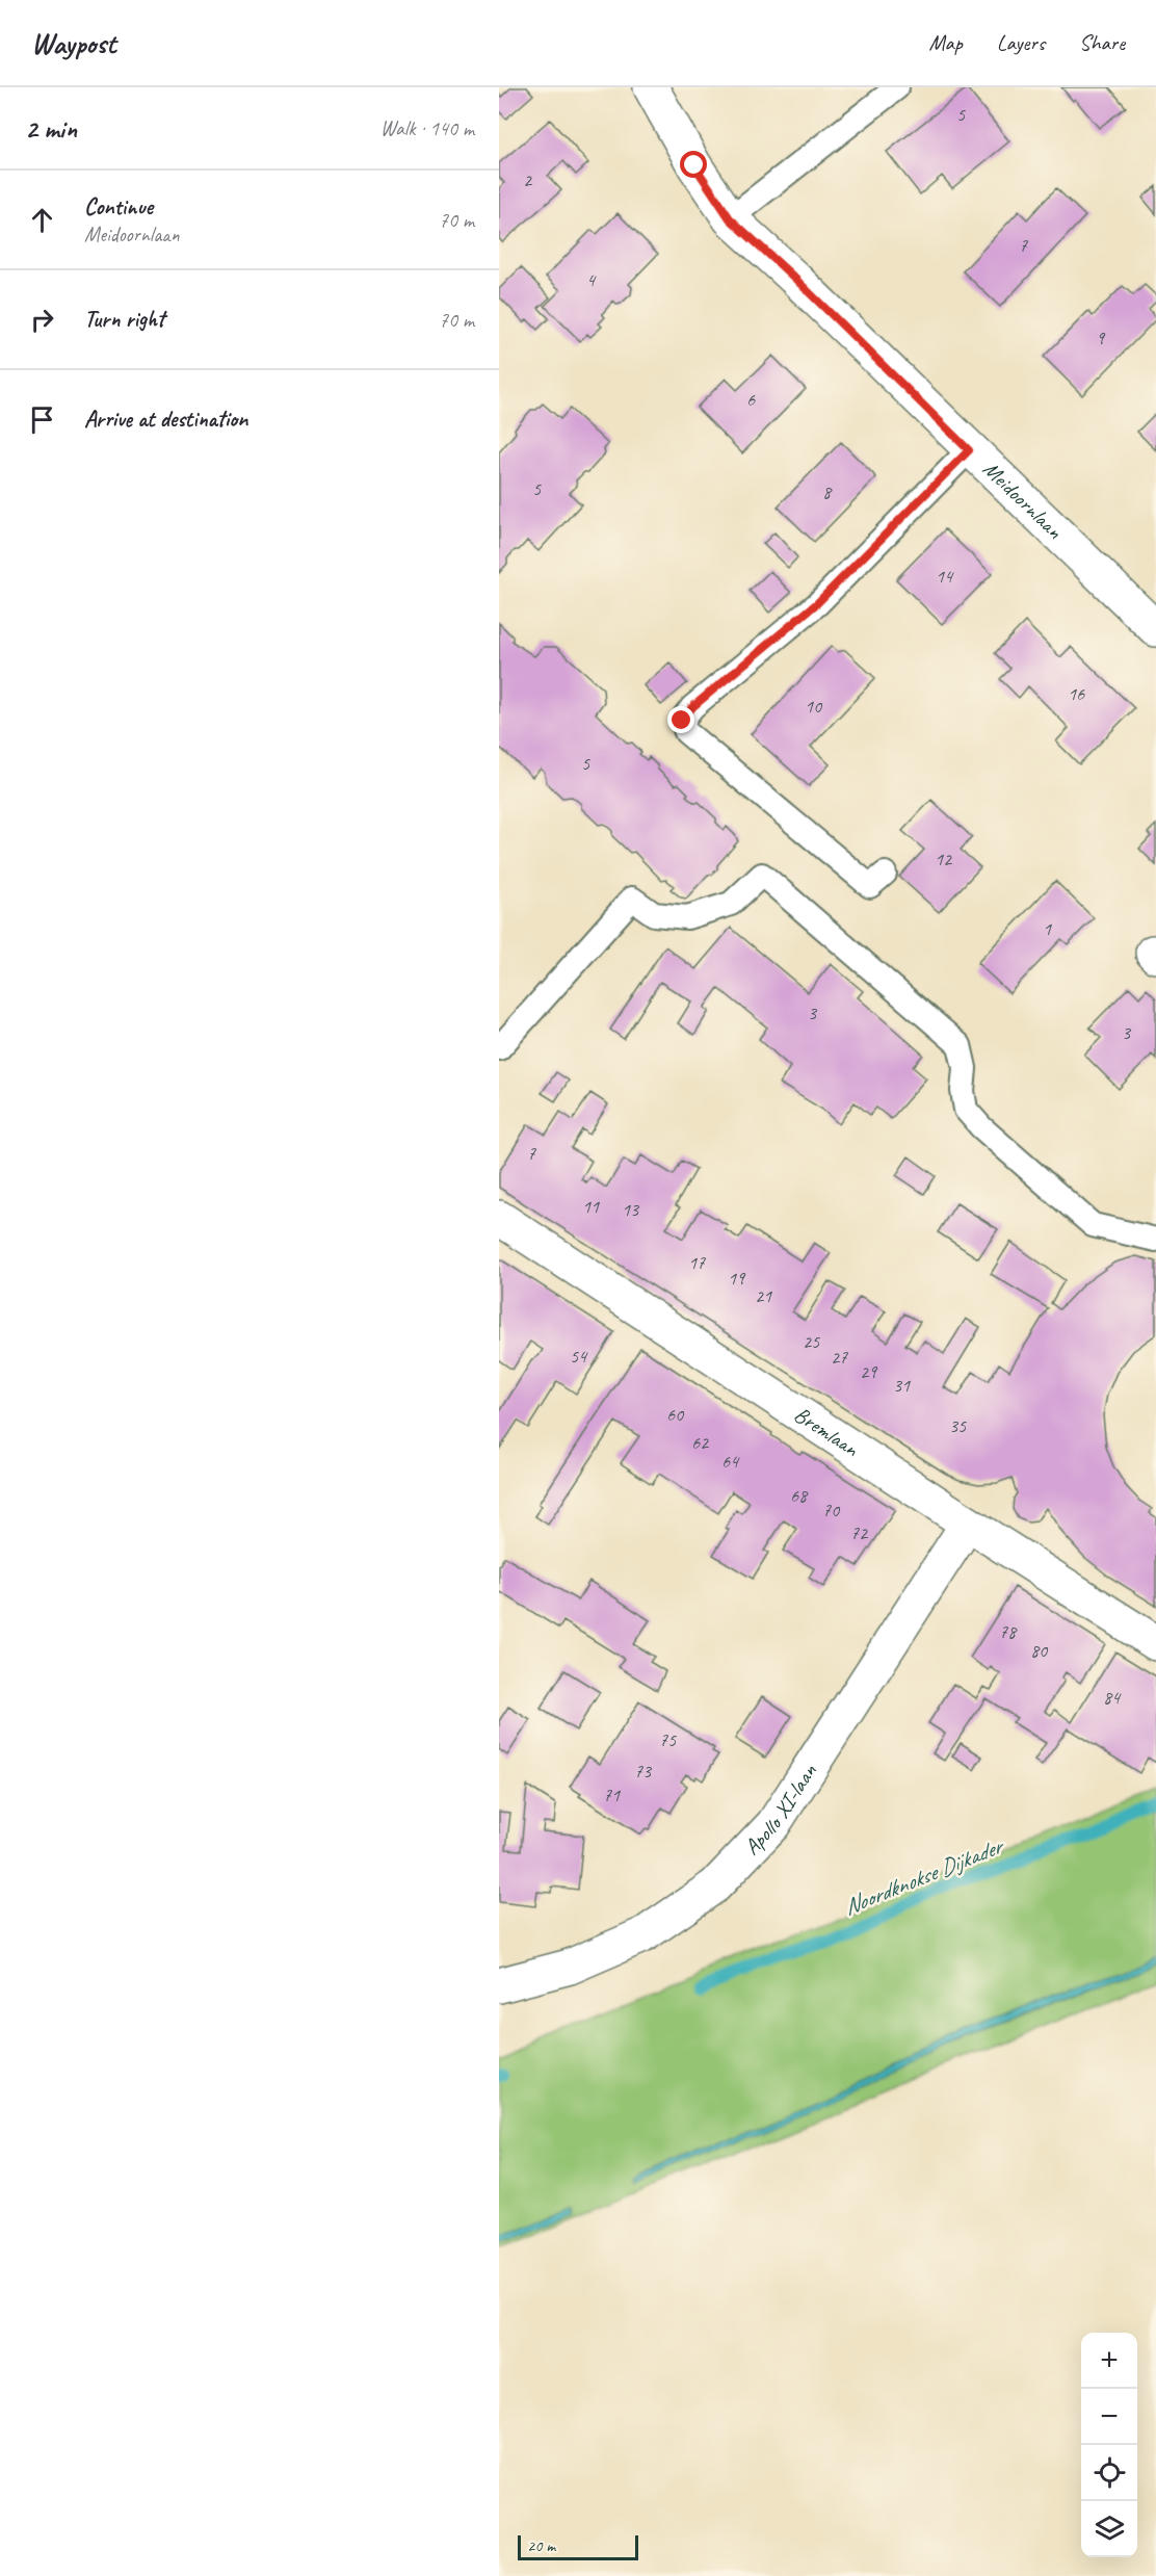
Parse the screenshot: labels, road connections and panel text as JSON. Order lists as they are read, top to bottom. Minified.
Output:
{"streets":{"street":["Meidoornlaan","Bremlaan","Apollo XI-laan"]},"crossings":[["Bremlaan","Apollo XI-laan"]],"water":["Noordknokse Dijkader"],"house_numbers":["5","2","7","4","9","6","5","8","14","16","10","5","12","1","3","3","7","11","13","17","19","21","25","54","27","29","31","60","35","62","64","68","70","72","78","80","84","75","73","71"],"scale_bar":"20 m","page":{"header":"Waypost","nav":["Map","Layers","Share"],"heading":["2 min","Walk · 140 m"],"list":[["Continue","Meidoornlaan","70 m"],["Turn right","70 m"],"Arrive at destination"],"map_buttons":["+","−"],"scale":"20 m"}}
